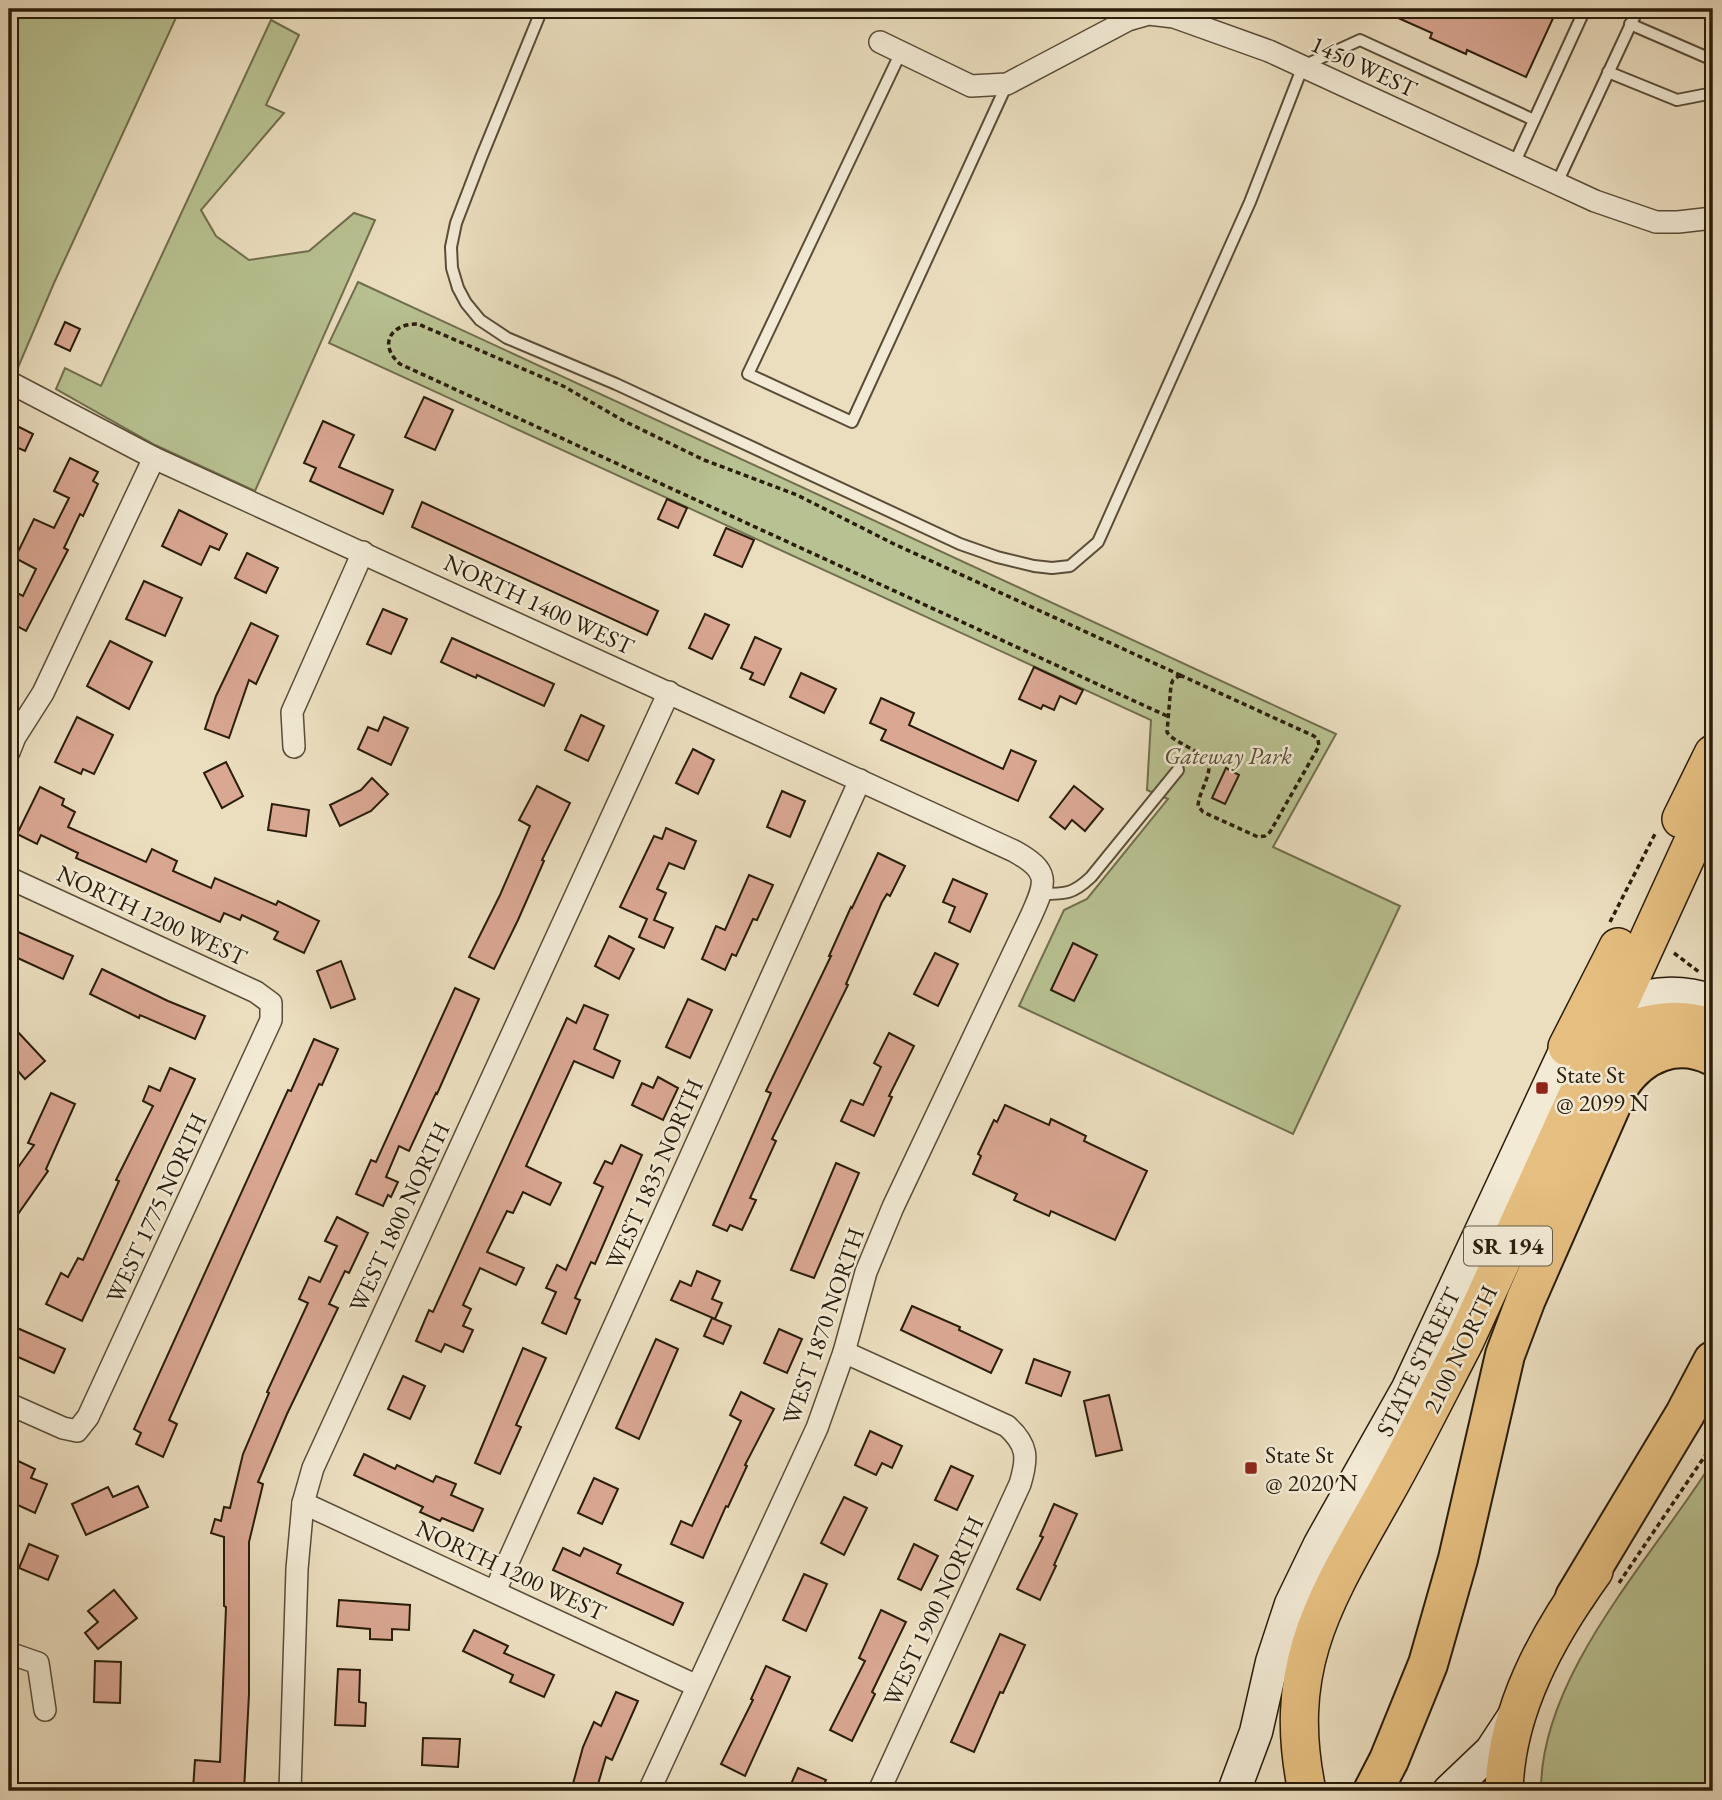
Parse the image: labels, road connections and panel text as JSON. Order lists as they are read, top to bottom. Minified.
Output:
{"streets":{"highway":["SR 194","2100 NORTH"],"main road":["STATE STREET"],"street":["1450 WEST","NORTH 1400 WEST","NORTH 1200 WEST","WEST 1835 NORTH","WEST 1775 NORTH","WEST 1800 NORTH","WEST 1870 NORTH","WEST 1900 NORTH"]},"crossings":[["NORTH 1400 WEST","WEST 1835 NORTH"],["NORTH 1400 WEST","WEST 1800 NORTH"],["NORTH 1400 WEST","WEST 1870 NORTH"],["NORTH 1200 WEST","WEST 1835 NORTH"],["NORTH 1200 WEST","WEST 1775 NORTH"],["NORTH 1200 WEST","WEST 1800 NORTH"],["NORTH 1200 WEST","WEST 1870 NORTH"],["WEST 1870 NORTH","WEST 1900 NORTH"],["2100 NORTH","STATE STREET"]],"parks":["Gateway Park"],"places":{"transit":["State St @ 2099 N","State St @ 2020 N"]}}
